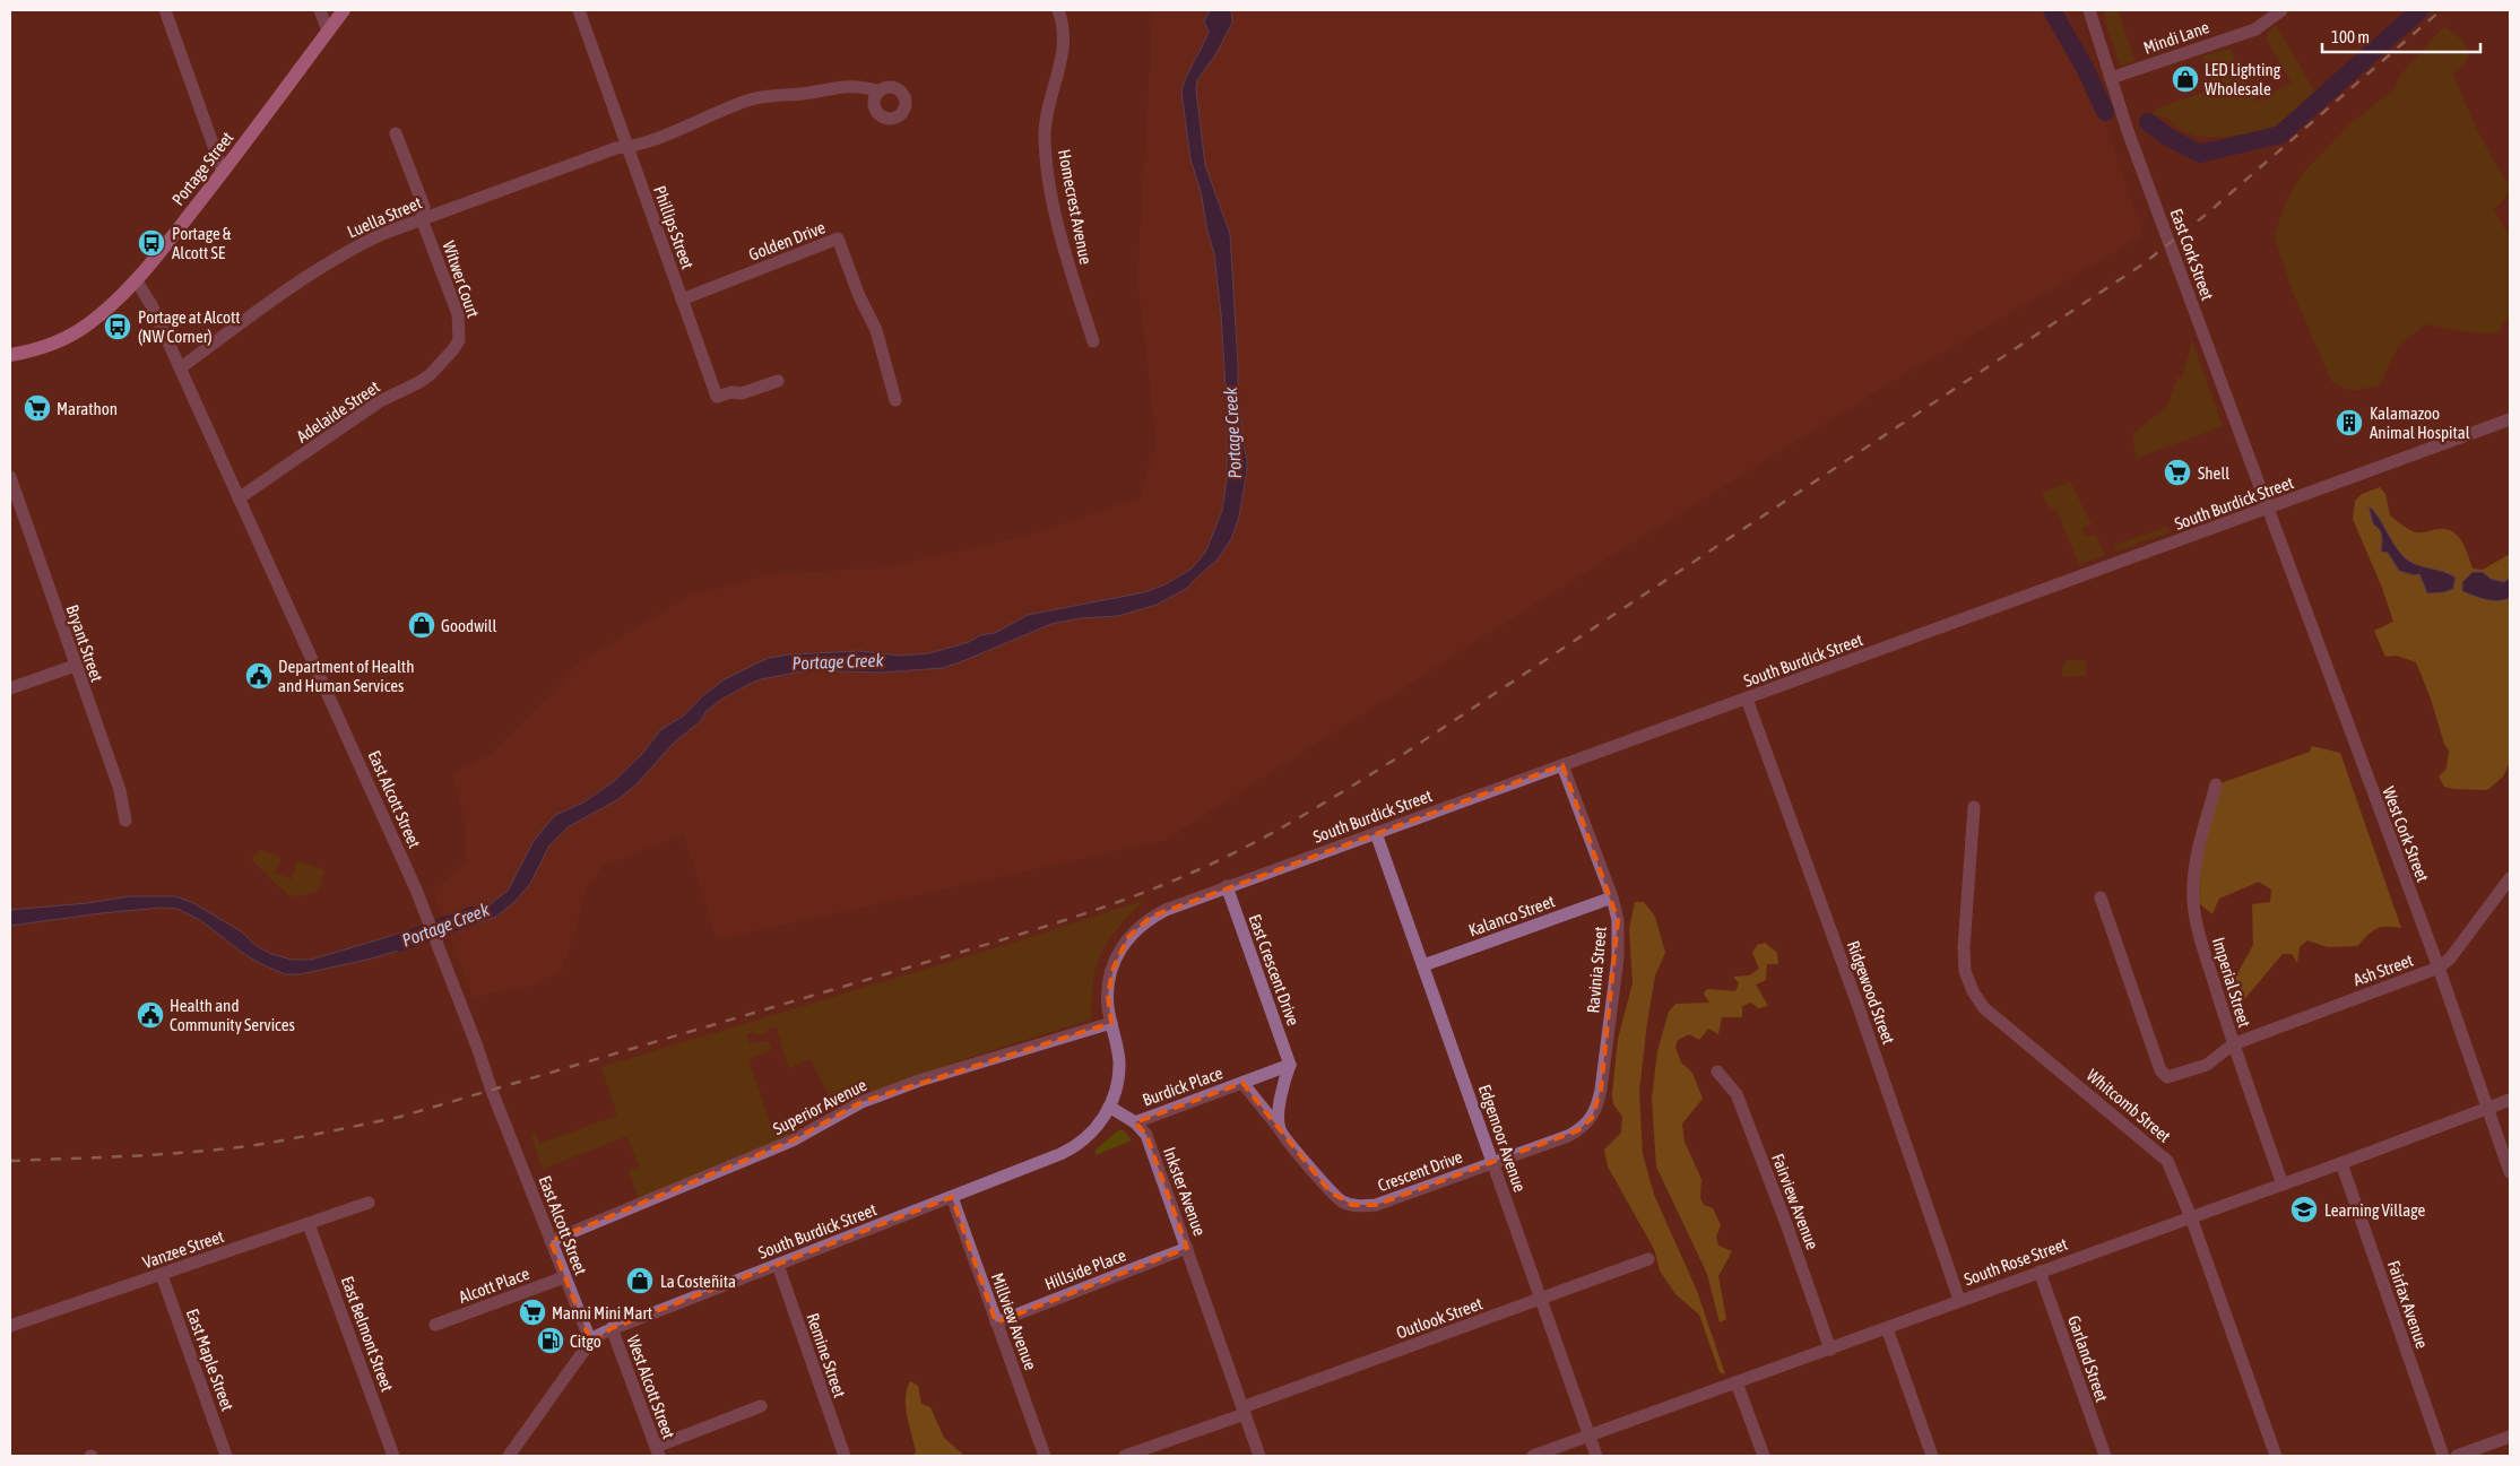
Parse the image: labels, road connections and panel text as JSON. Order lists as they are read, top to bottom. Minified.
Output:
{"streets":{"main road":["Portage Street"],"street":["Mindi Lane","Homecrest Avenue","Luella Street","Phillips Street","Golden Drive","East Cork Street","Witwer Court","Adelaide Street","South Burdick Street","Bryant Street","East Alcott Street","West Cork Street","Kalanco Street","East Crescent Drive","Ravinia Street","Ash Street","Imperial Street","Ridgewood Street","Burdick Place","Whitcomb Street","Superior Avenue","Edgemoor Avenue","Crescent Drive","Inkster Avenue","Fairview Avenue","Vanzee Street","South Rose Street","Hillside Place","Alcott Place","Fairfax Avenue","Outlook Street","Millview Avenue","East Belmont Street","Remine Street","Garland Street","East Maple Street","West Alcott Street"]},"crossings":[["Mindi Lane","East Cork Street"],["Portage Street","East Alcott Street"],["Luella Street","Phillips Street"],["Luella Street","Witwer Court"],["Luella Street","East Alcott Street"],["Phillips Street","Golden Drive"],["East Cork Street","South Burdick Street"],["East Cork Street","West Cork Street"],["Witwer Court","Adelaide Street"],["Adelaide Street","East Alcott Street"],["South Burdick Street","East Alcott Street"],["South Burdick Street","West Cork Street"],["South Burdick Street","East Crescent Drive"],["South Burdick Street","Ravinia Street"],["South Burdick Street","Ridgewood Street"],["South Burdick Street","Superior Avenue"],["South Burdick Street","Edgemoor Avenue"],["South Burdick Street","Inkster Avenue"],["South Burdick Street","Millview Avenue"],["South Burdick Street","Remine Street"],["South Burdick Street","West Alcott Street"],["East Alcott Street","Superior Avenue"],["East Alcott Street","Alcott Place"],["West Cork Street","Ash Street"],["West Cork Street","South Rose Street"],["Kalanco Street","Ravinia Street"],["Kalanco Street","Edgemoor Avenue"],["East Crescent Drive","Burdick Place"],["Ravinia Street","Crescent Drive"],["Ash Street","Imperial Street"],["Imperial Street","South Rose Street"],["Ridgewood Street","South Rose Street"],["Burdick Place","Crescent Drive"],["Burdick Place","Inkster Avenue"],["Whitcomb Street","South Rose Street"],["Edgemoor Avenue","Crescent Drive"],["Edgemoor Avenue","South Rose Street"],["Edgemoor Avenue","Outlook Street"],["Inkster Avenue","Hillside Place"],["Inkster Avenue","Outlook Street"],["Fairview Avenue","South Rose Street"],["Vanzee Street","East Belmont Street"],["Vanzee Street","East Maple Street"],["South Rose Street","Fairfax Avenue"],["South Rose Street","Garland Street"],["Hillside Place","Millview Avenue"]],"water":["Portage Creek"],"places":{"shop":["LED Lighting Wholesale","Goodwill","La Costeñita"],"bus stop":["Portage & Alcott SE","Portage at Alcott (NW Corner)"],"supermarket":["Marathon","Shell","Manni Mini Mart"],"building":["Kalamazoo Animal Hospital"],"public building":["Department of Health and Human Services","Health and Community Services"],"school or university":["Learning Village"],"fuel station":["Citgo"]},"scale_bar":"100 m"}
